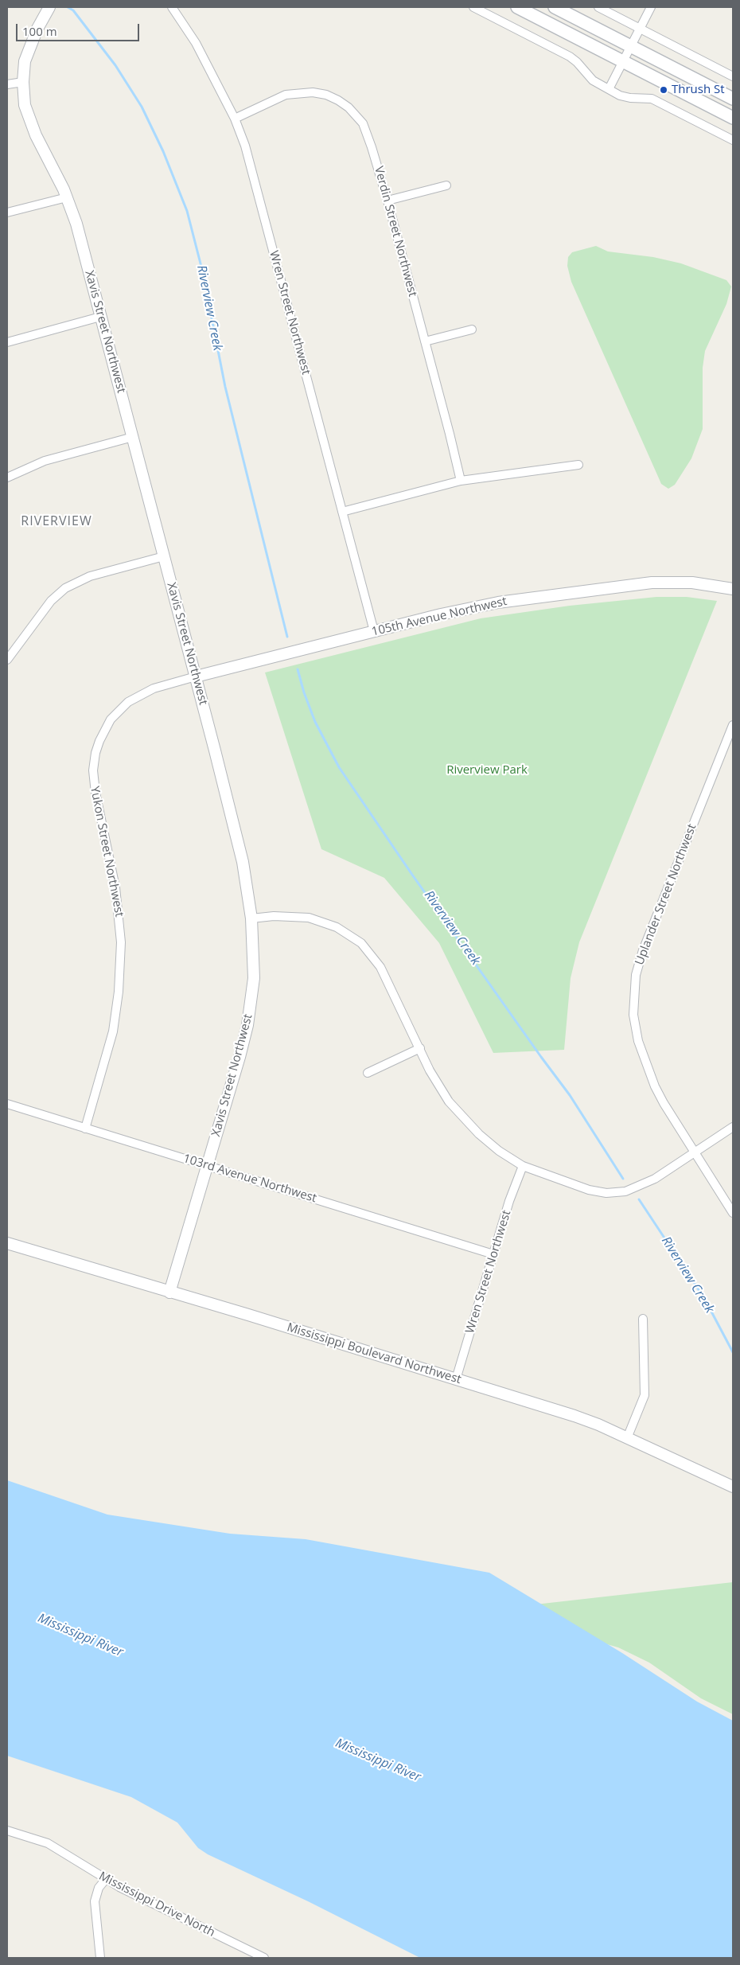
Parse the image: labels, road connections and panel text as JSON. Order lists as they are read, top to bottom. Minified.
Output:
{"streets":{"street":["Verdin Street Northwest","Wren Street Northwest","Xavis Street Northwest","105th Avenue Northwest","Yukon Street Northwest","Uplander Street Northwest","103rd Avenue Northwest","Mississippi Boulevard Northwest","Mississippi Drive North"]},"crossings":[["Verdin Street Northwest","Wren Street Northwest"],["Wren Street Northwest","105th Avenue Northwest"],["Wren Street Northwest","103rd Avenue Northwest"],["Wren Street Northwest","Mississippi Boulevard Northwest"],["Xavis Street Northwest","105th Avenue Northwest"],["Xavis Street Northwest","Yukon Street Northwest"],["Xavis Street Northwest","103rd Avenue Northwest"],["Xavis Street Northwest","Mississippi Boulevard Northwest"],["105th Avenue Northwest","Yukon Street Northwest"],["Yukon Street Northwest","103rd Avenue Northwest"]],"districts":["RIVERVIEW"],"water":["Riverview Creek","Mississippi River"],"parks":["Riverview Park"],"places":["Thrush St"],"scale_bar":"100 m"}
